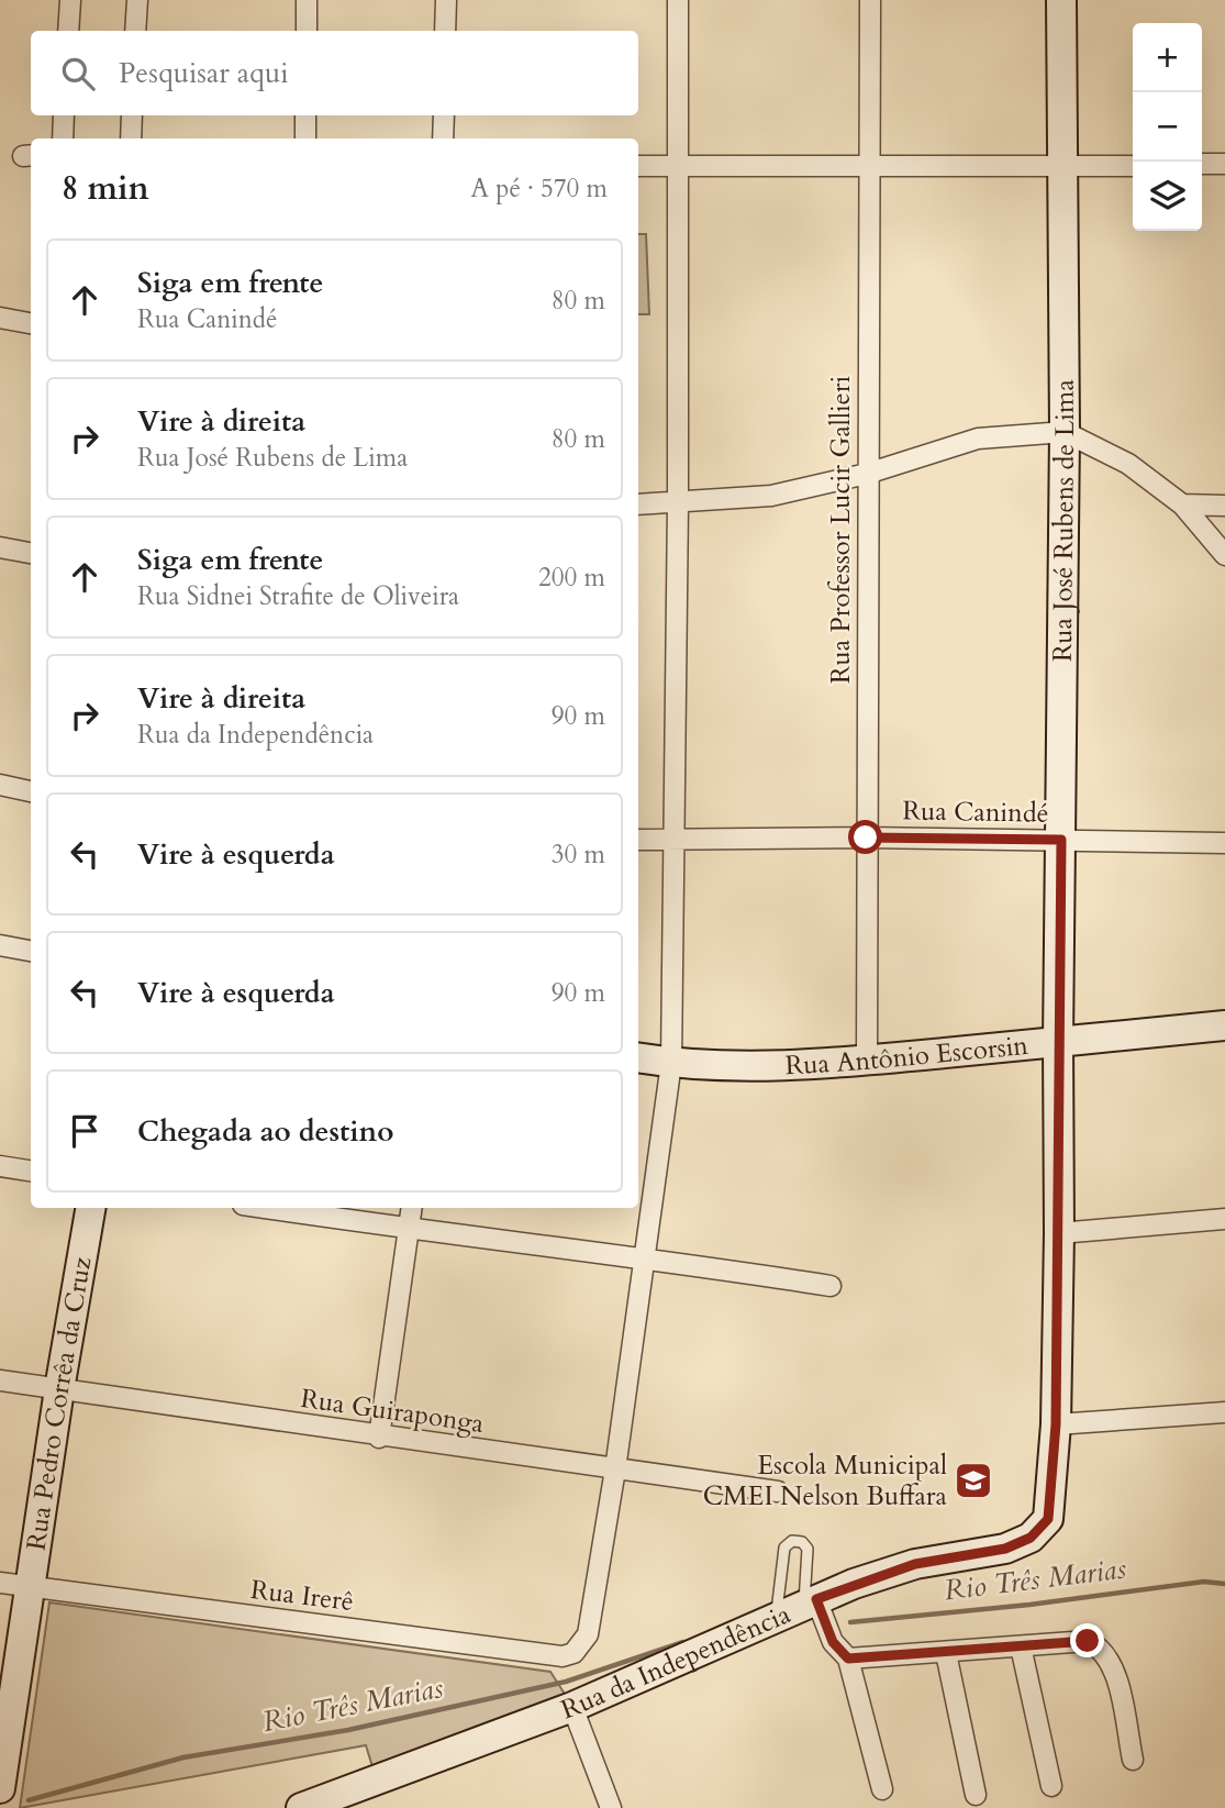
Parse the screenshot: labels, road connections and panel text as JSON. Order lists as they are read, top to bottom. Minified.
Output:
{"streets":{"street":["Rua José Rubens de Lima","Rua Professor Lucir Gallieri","Rua Canindé","Rua Antônio Escorsin","Rua Pedro Corrêa da Cruz","Rua Guiraponga","Rua Irerê","Rua da Independência"]},"crossings":[["Rua José Rubens de Lima","Rua Canindé"],["Rua José Rubens de Lima","Rua Antônio Escorsin"],["Rua José Rubens de Lima","Rua da Independência"],["Rua Professor Lucir Gallieri","Rua Canindé"],["Rua Professor Lucir Gallieri","Rua Antônio Escorsin"],["Rua Pedro Corrêa da Cruz","Rua Guiraponga"],["Rua Pedro Corrêa da Cruz","Rua Irerê"],["Rua Guiraponga","Rua Irerê"]],"water":["Rio Três Marias"],"places":{"school or university":["Escola Municipal CMEI Nelson Buffara"]},"page":{"map_buttons":["+","−"],"search":"Pesquisar aqui","heading":["8 min","A pé · 570 m"],"list":[["Siga em frente","Rua Canindé","80 m"],["Vire à direita","Rua José Rubens de Lima","80 m"],["Siga em frente","Rua Sidnei Strafite de Oliveira","200 m"],["Vire à direita","Rua da Independência","90 m"],["Vire à esquerda","30 m"],["Vire à esquerda","90 m"],"Chegada ao destino"]}}
